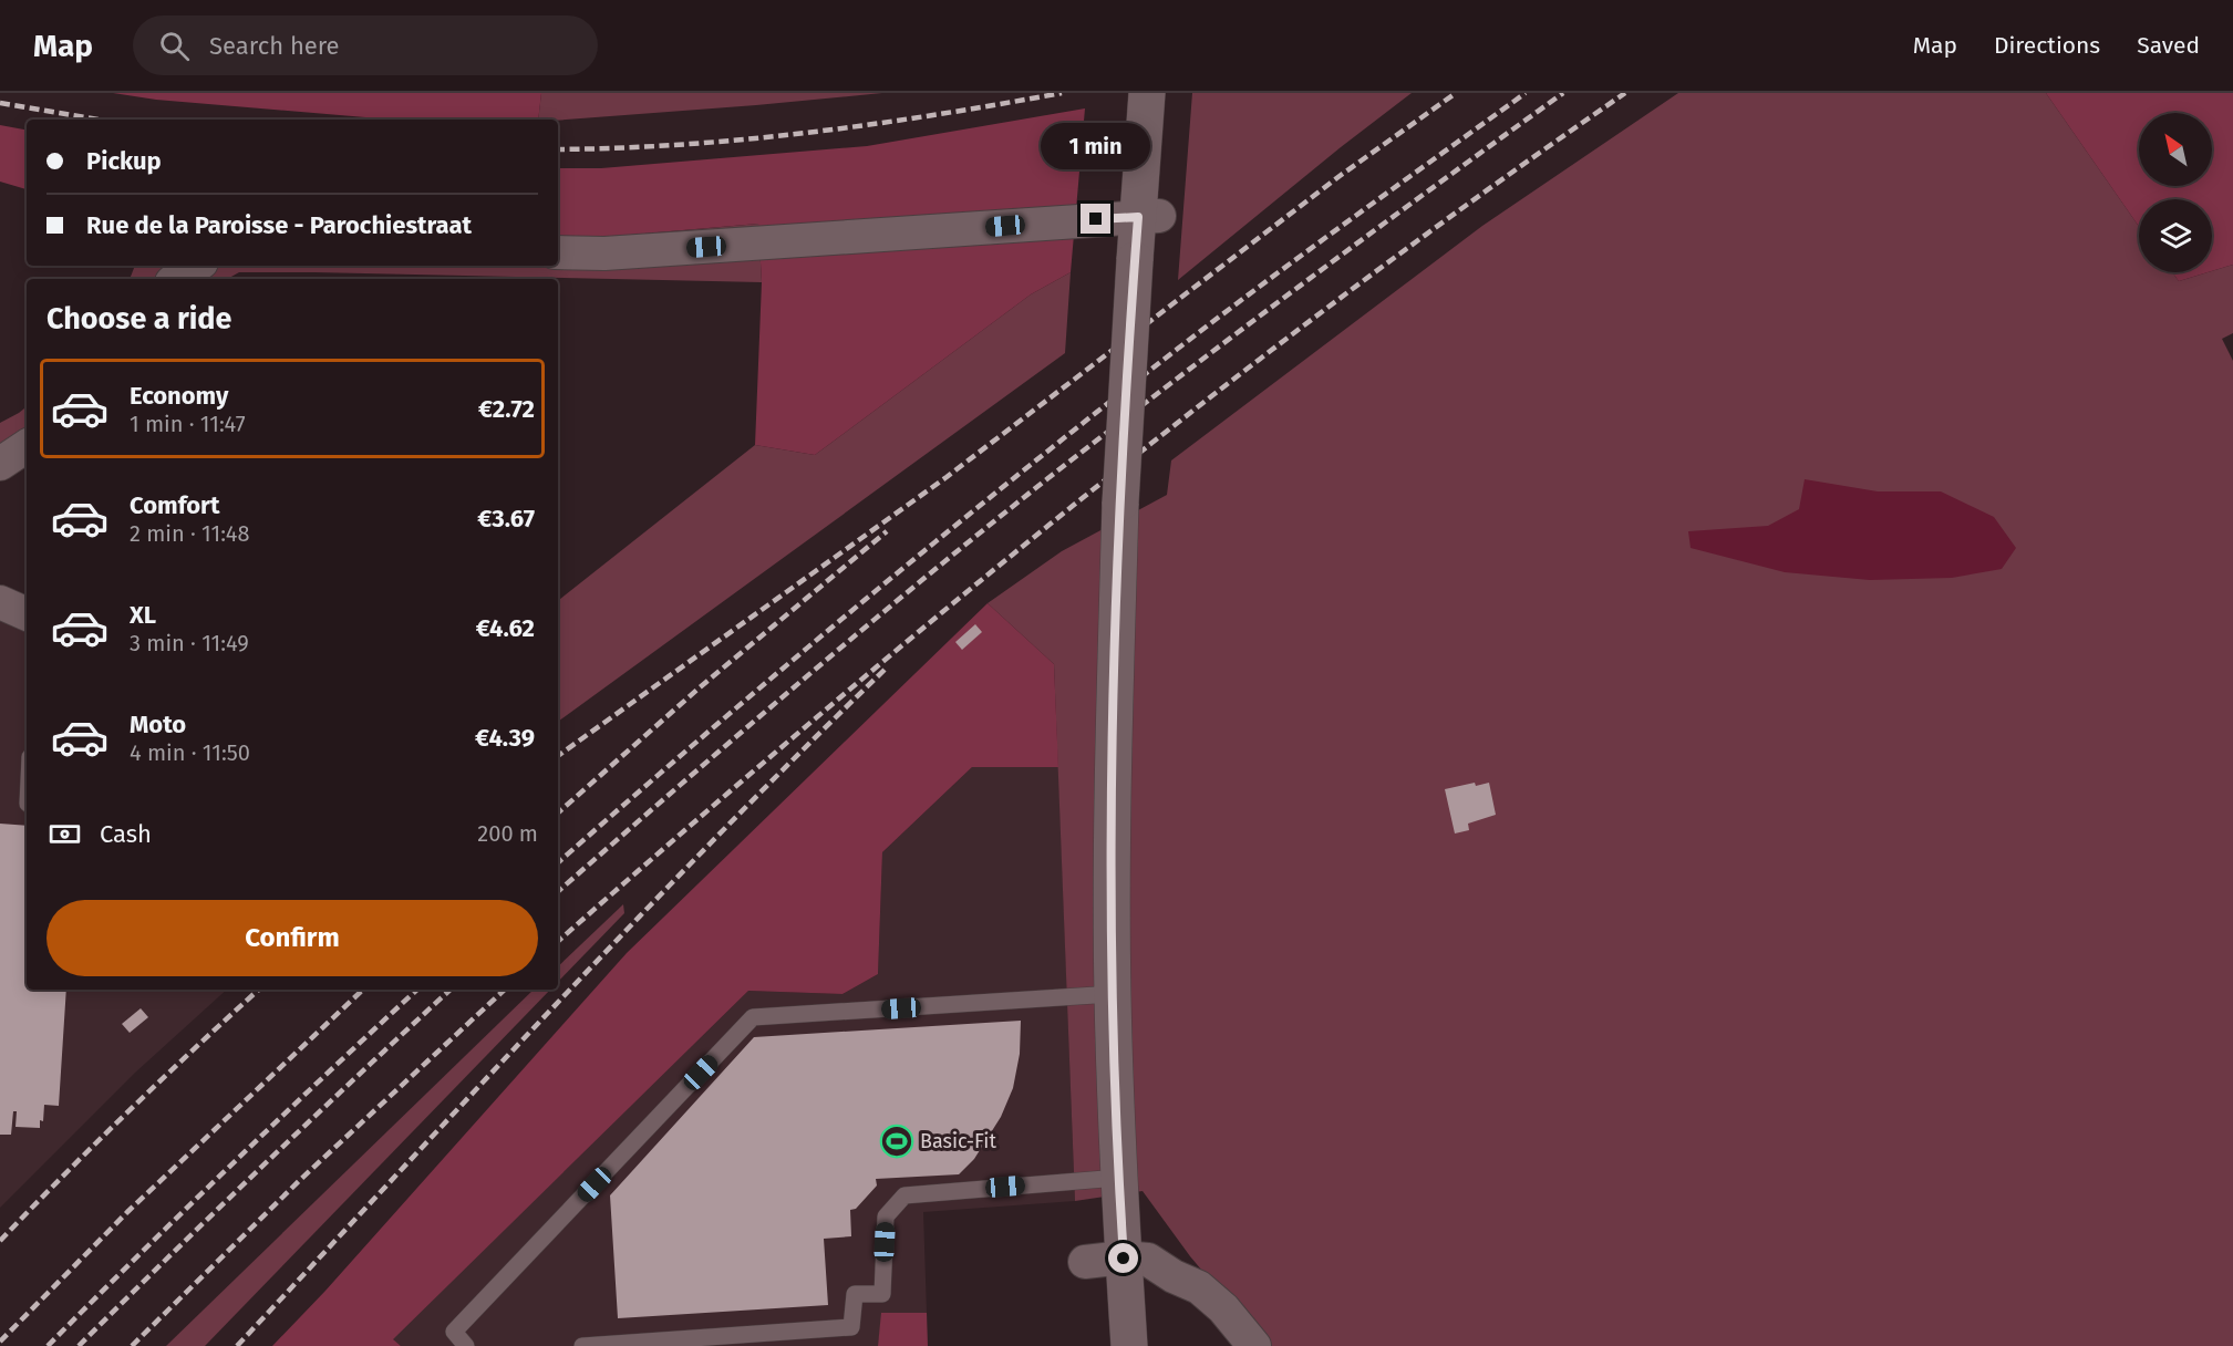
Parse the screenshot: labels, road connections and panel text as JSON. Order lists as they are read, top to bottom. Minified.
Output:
{"places":{"sports":["Basic-Fit"]},"north":"top left","page":{"header":"Map","search":"Search here","nav":["Map","Directions","Saved"],"banner":["Pickup","Rue de la Paroisse - Parochiestraat"],"bubble":"1 min","heading":"Choose a ride","list":[{"name":"Economy","note":"1 min · 11:47","value":"€2.72"},{"name":"Comfort","note":"2 min · 11:48","value":"€3.67"},{"name":"XL","note":"3 min · 11:49","value":"€4.62"},{"name":"Moto","note":"4 min · 11:50","value":"€4.39"}],"pay":["Cash","200 m"],"buttons":"Confirm"}}
